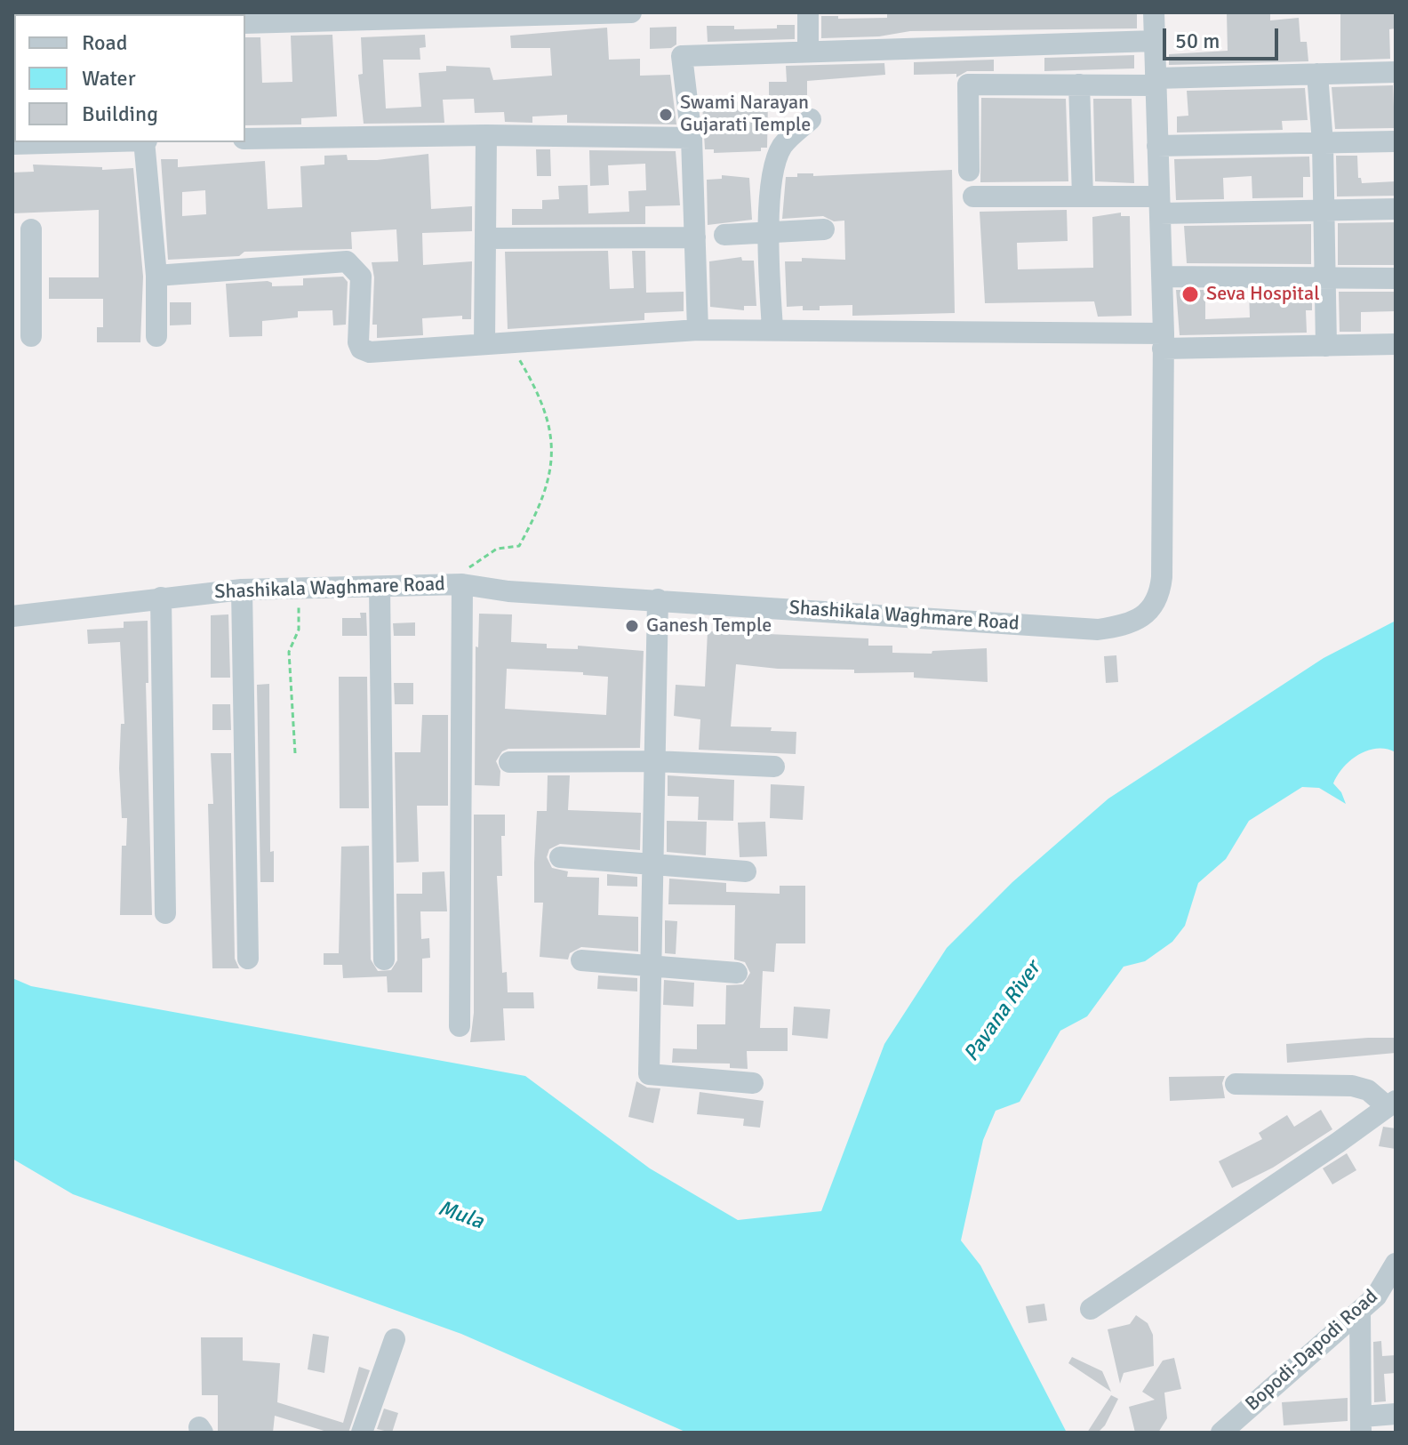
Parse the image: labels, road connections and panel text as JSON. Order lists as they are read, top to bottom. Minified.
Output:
{"streets":{"street":["Shashikala Waghmare Road","Bopodi-Dapodi Road"]},"water":["Pavana River","Mula"],"places":["Swami Narayan Gujarati Temple","Seva Hospital","Ganesh Temple"],"legend":["Road","Water","Building"],"scale_bar":"50 m"}
